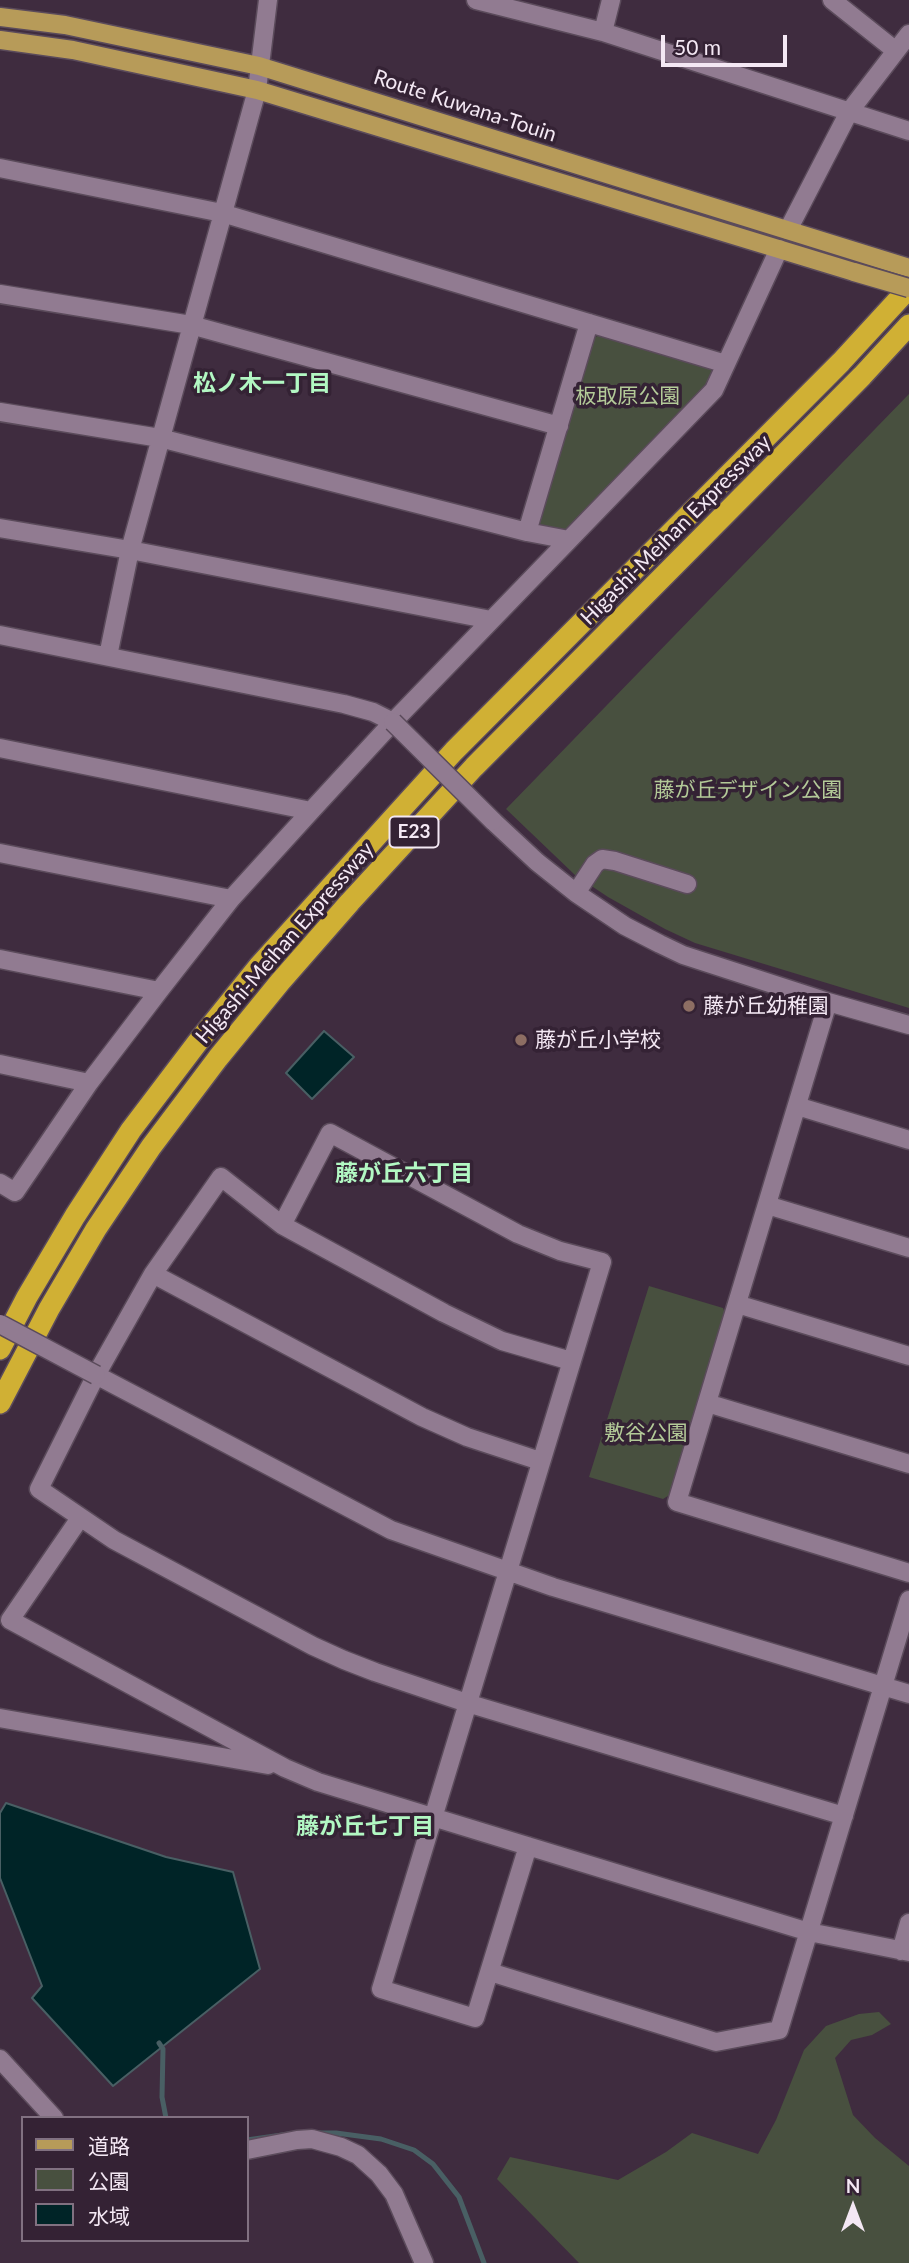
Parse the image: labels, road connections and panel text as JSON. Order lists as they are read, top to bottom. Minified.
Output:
{"streets":{"highway":["Higashi-Meihan Expressway","E23"],"main road":["Route Kuwana-Touin"]},"crossings":[["Route Kuwana-Touin","Higashi-Meihan Expressway"]],"districts":["松ノ木一丁目","藤が丘六丁目","藤が丘七丁目"],"parks":["板取原公園","藤が丘デザイン公園","敷谷公園"],"places":["藤が丘幼稚園","藤が丘小学校"],"legend":["道路","公園","水域"],"scale_bar":"50 m","north":"top"}
